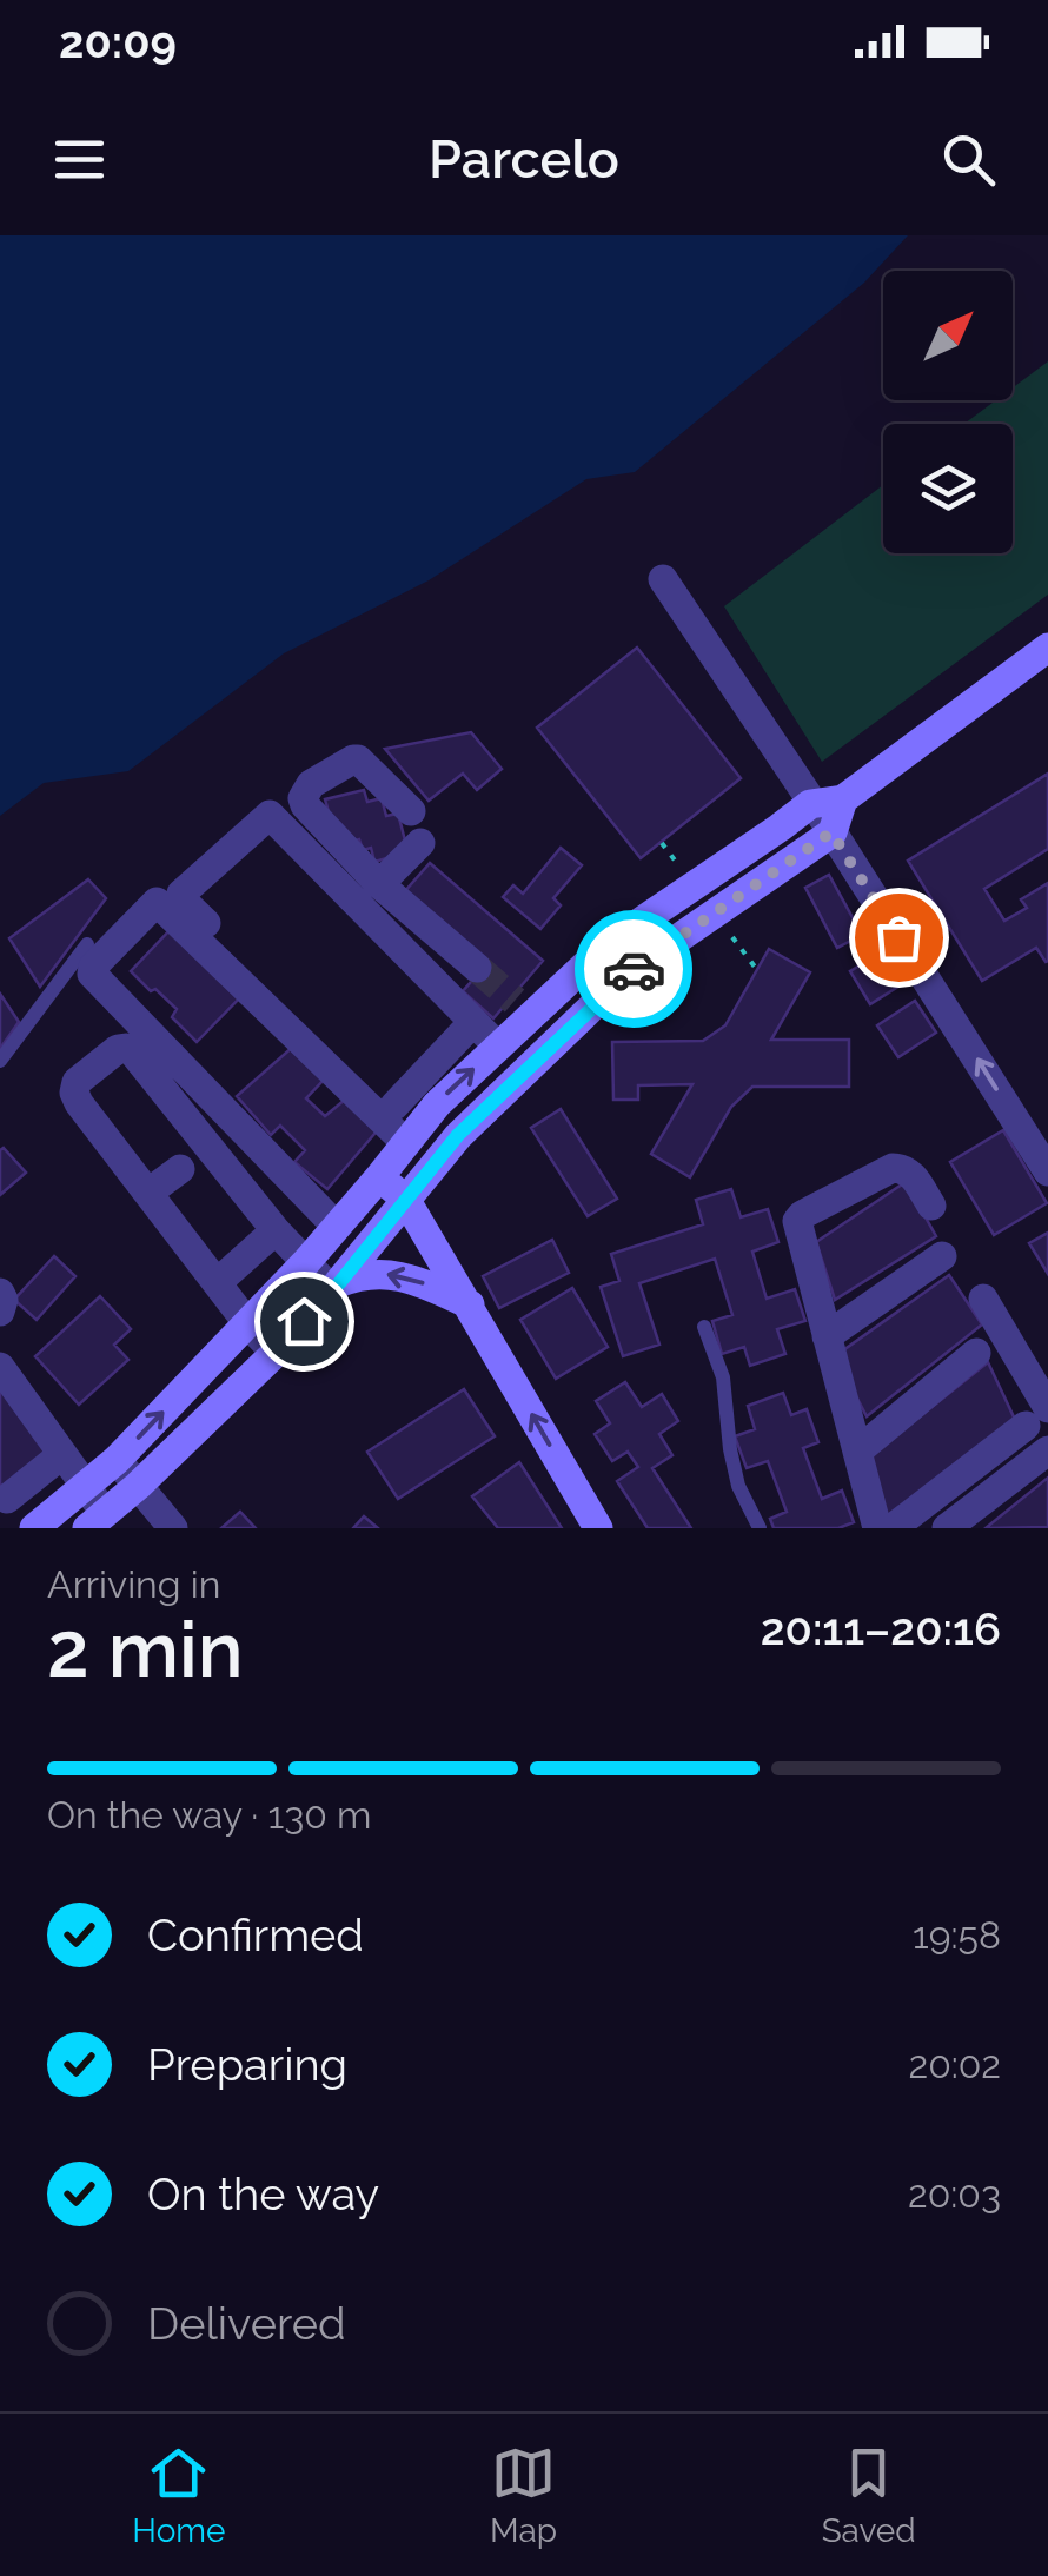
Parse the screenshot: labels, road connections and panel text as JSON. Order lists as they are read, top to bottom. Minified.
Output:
{"north":"top right","page":{"status":"20:09","header":"Parcelo","heading":["2 min","Arriving in","20:11–20:16"],"bar":"On the way · 130 m","list":[["Confirmed","19:58"],["Preparing","20:02"],["On the way","20:03"],"Delivered"],"tabs":["Home","Map","Saved"]}}
